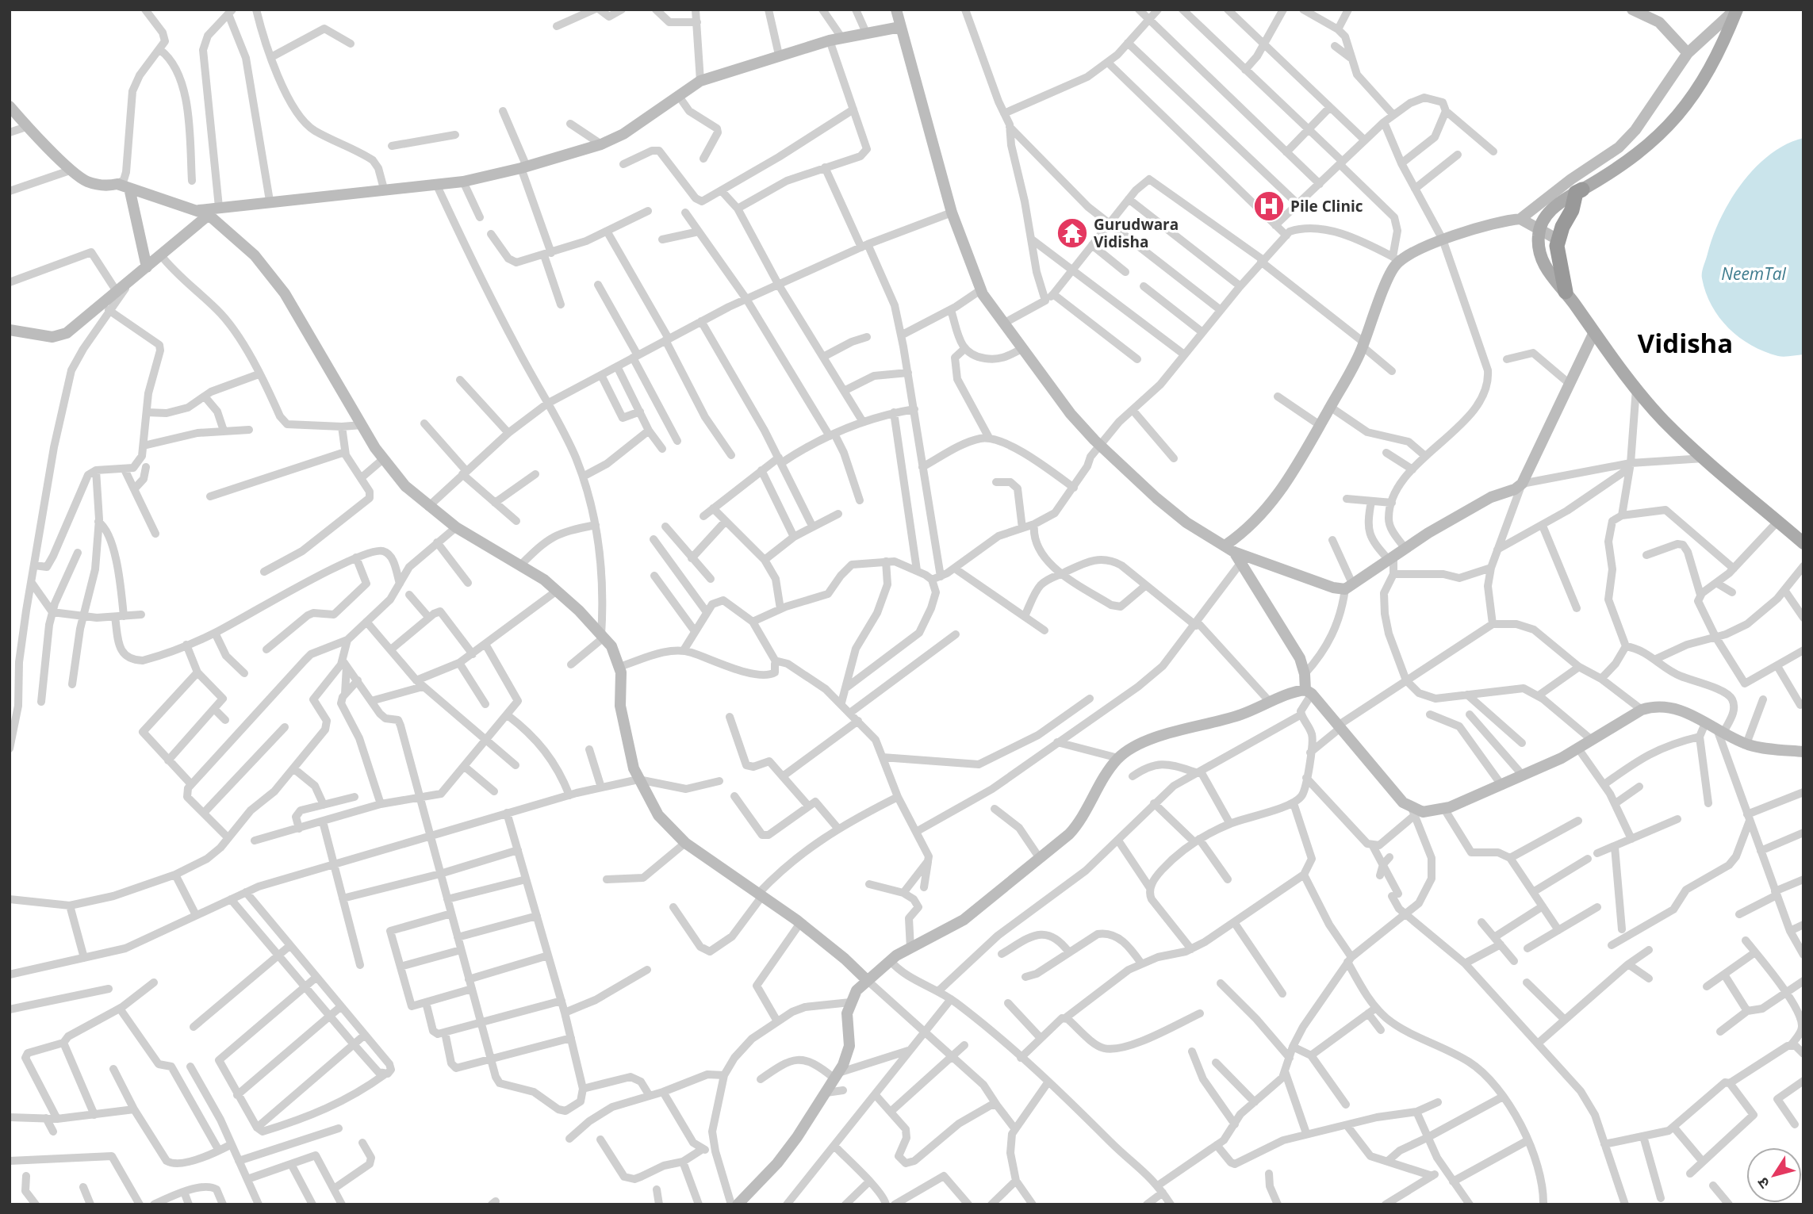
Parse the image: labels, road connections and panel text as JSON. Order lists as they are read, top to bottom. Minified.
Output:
{"districts":["Vidisha"],"water":["NeemTal"],"places":{"hospital":["Pile Clinic"],"temple":["Gurudwara Vidisha"]},"north":"bottom left"}
